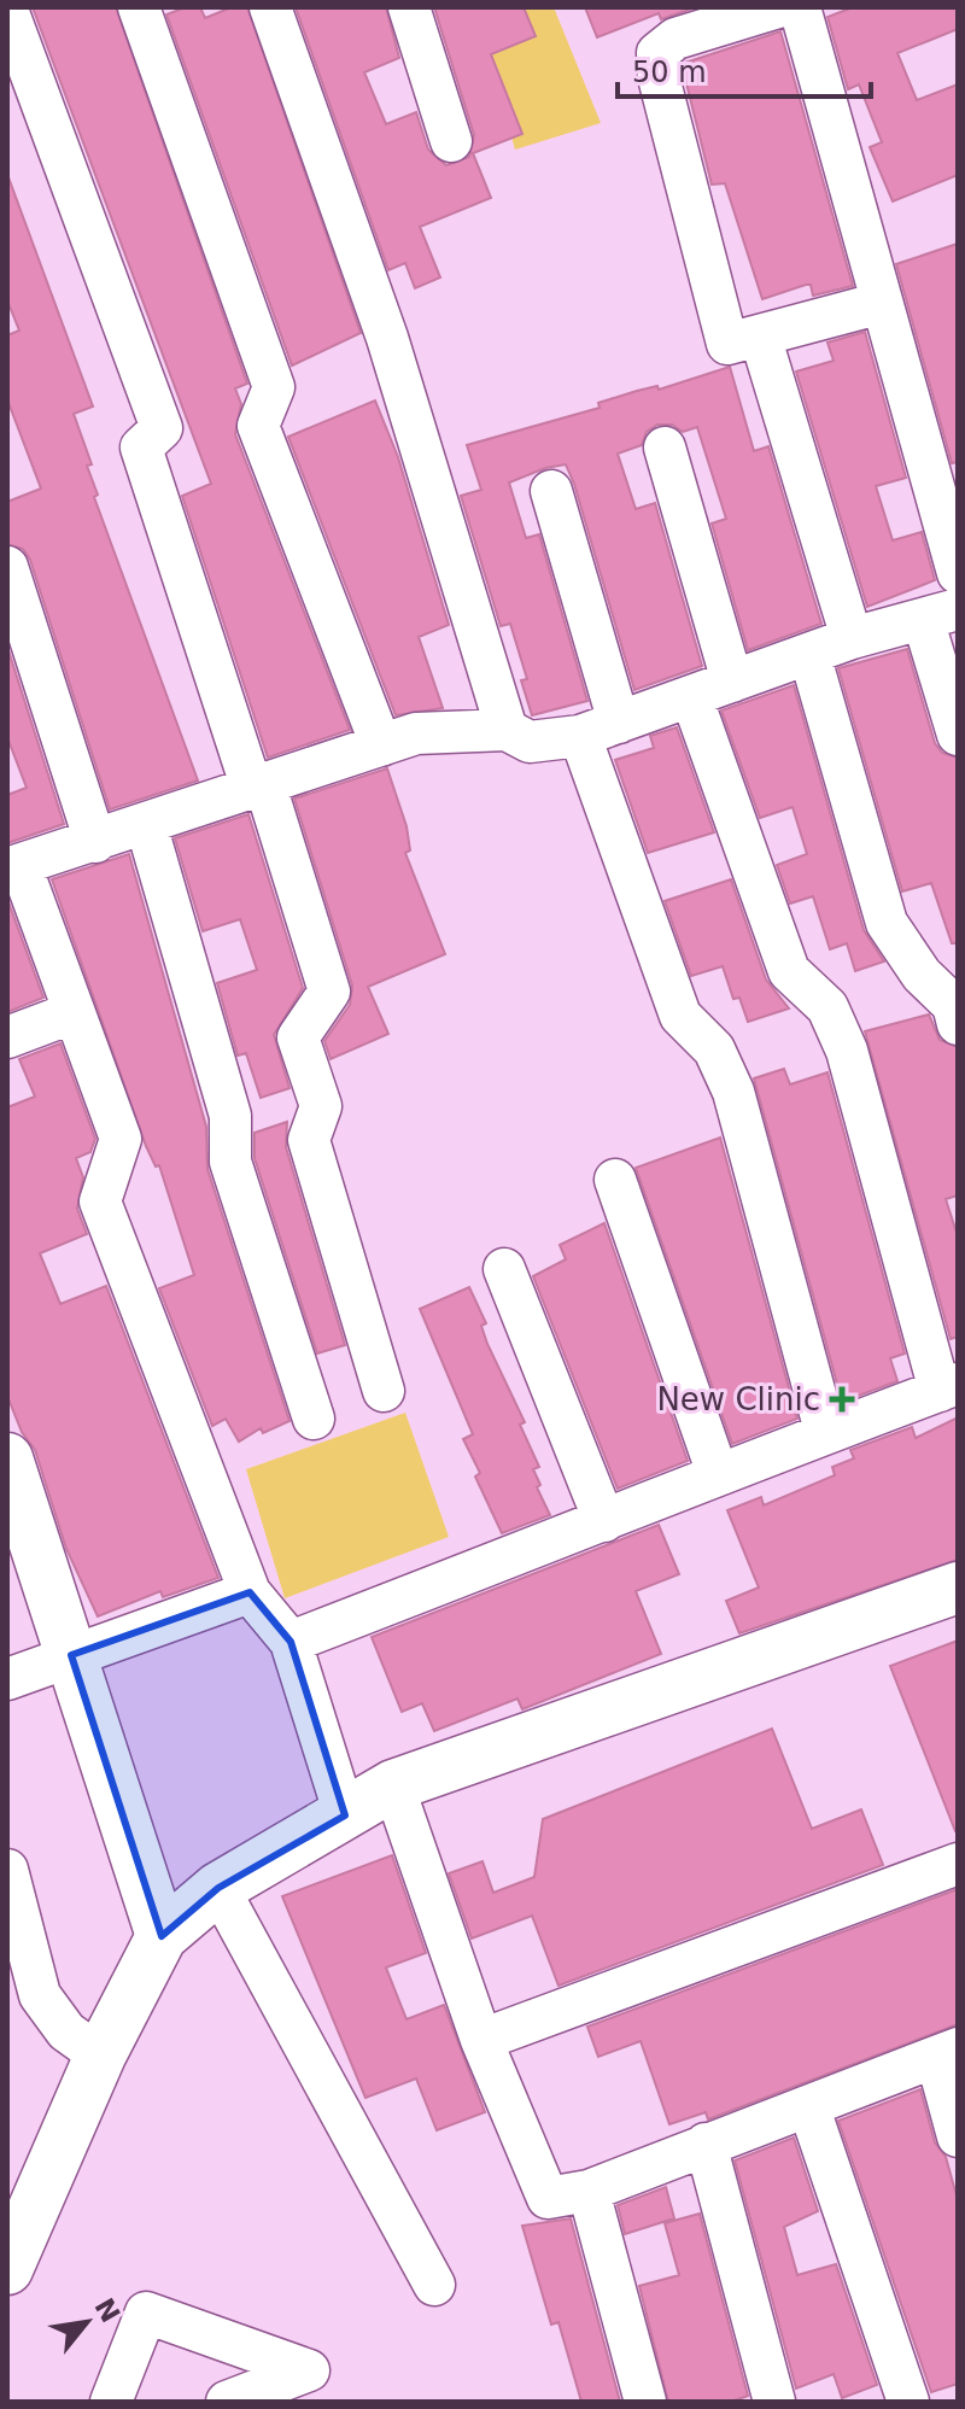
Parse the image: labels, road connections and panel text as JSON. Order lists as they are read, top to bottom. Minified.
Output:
{"places":{"health":["New Clinic"]},"scale_bar":"50 m","north":"top right"}
